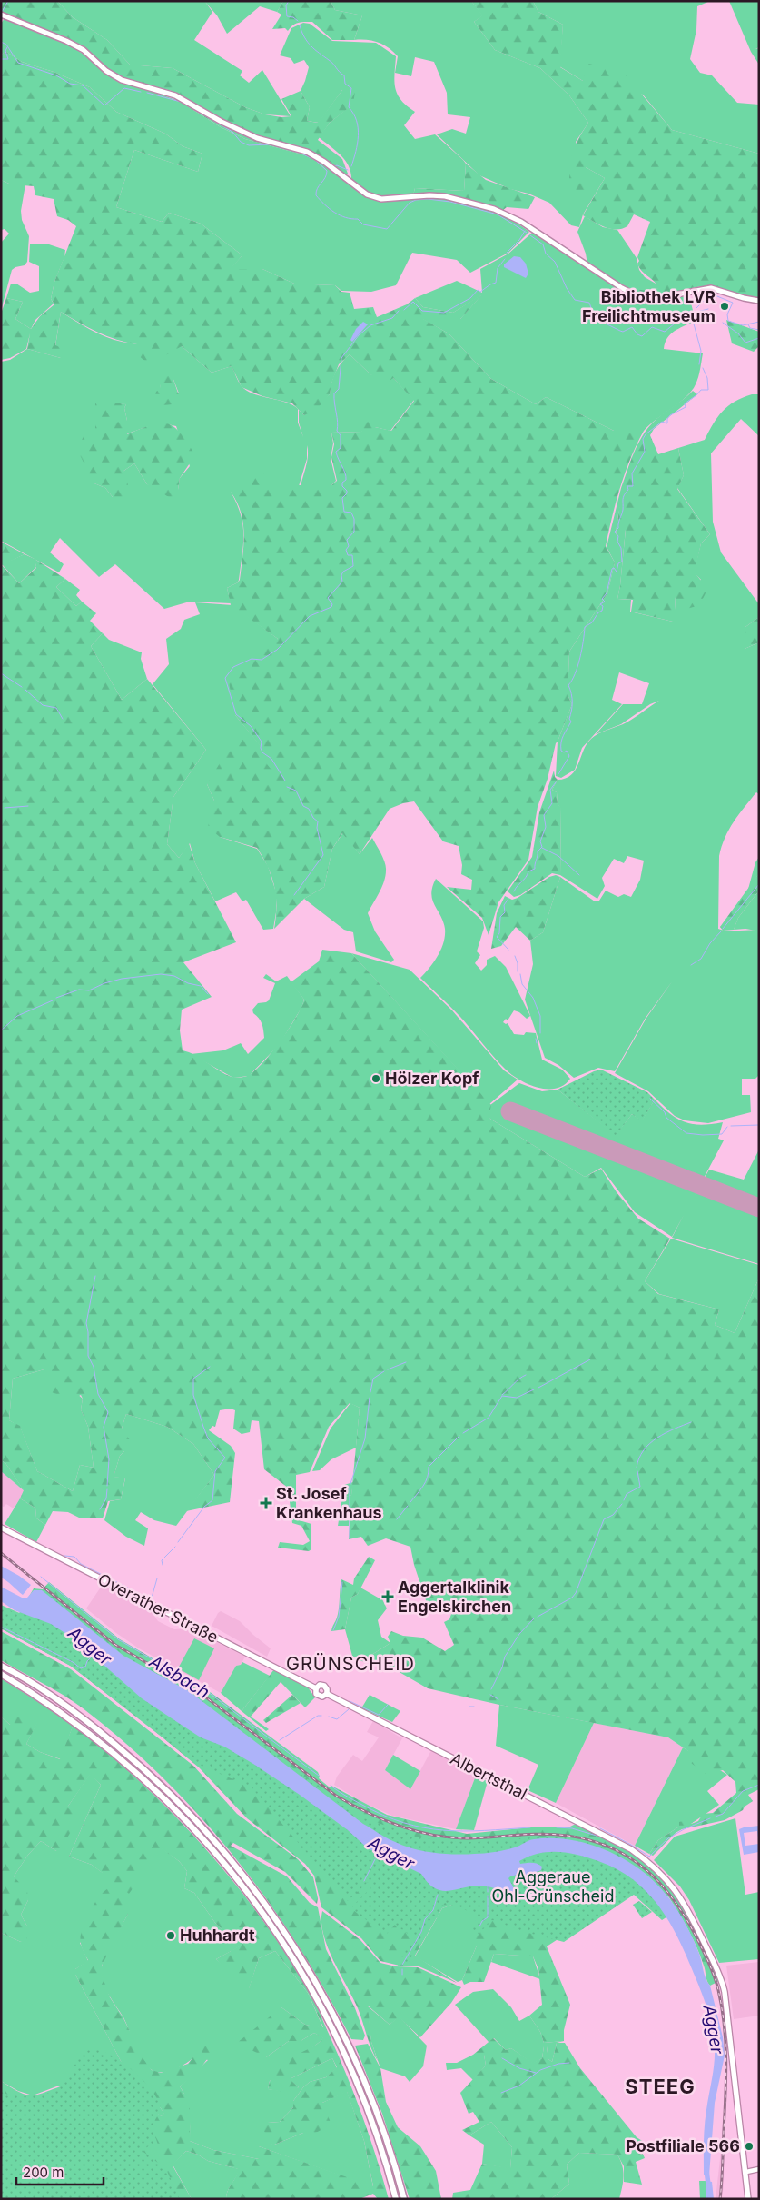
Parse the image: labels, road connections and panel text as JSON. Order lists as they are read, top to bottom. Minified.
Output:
{"streets":{"main road":["Overather Straße","Albertsthal"]},"crossings":[["Overather Straße","Albertsthal"]],"districts":["GRÜNSCHEID","STEEG"],"water":["Agger","Alsbach"],"parks":["Aggeraue Ohl-Grünscheid"],"places":{"other":["Bibliothek LVR Freilichtmuseum","Hölzer Kopf","Huhhardt","Postfiliale 566"],"health":["St. Josef Krankenhaus","Aggertalklinik Engelskirchen"]},"scale_bar":"200 m"}
